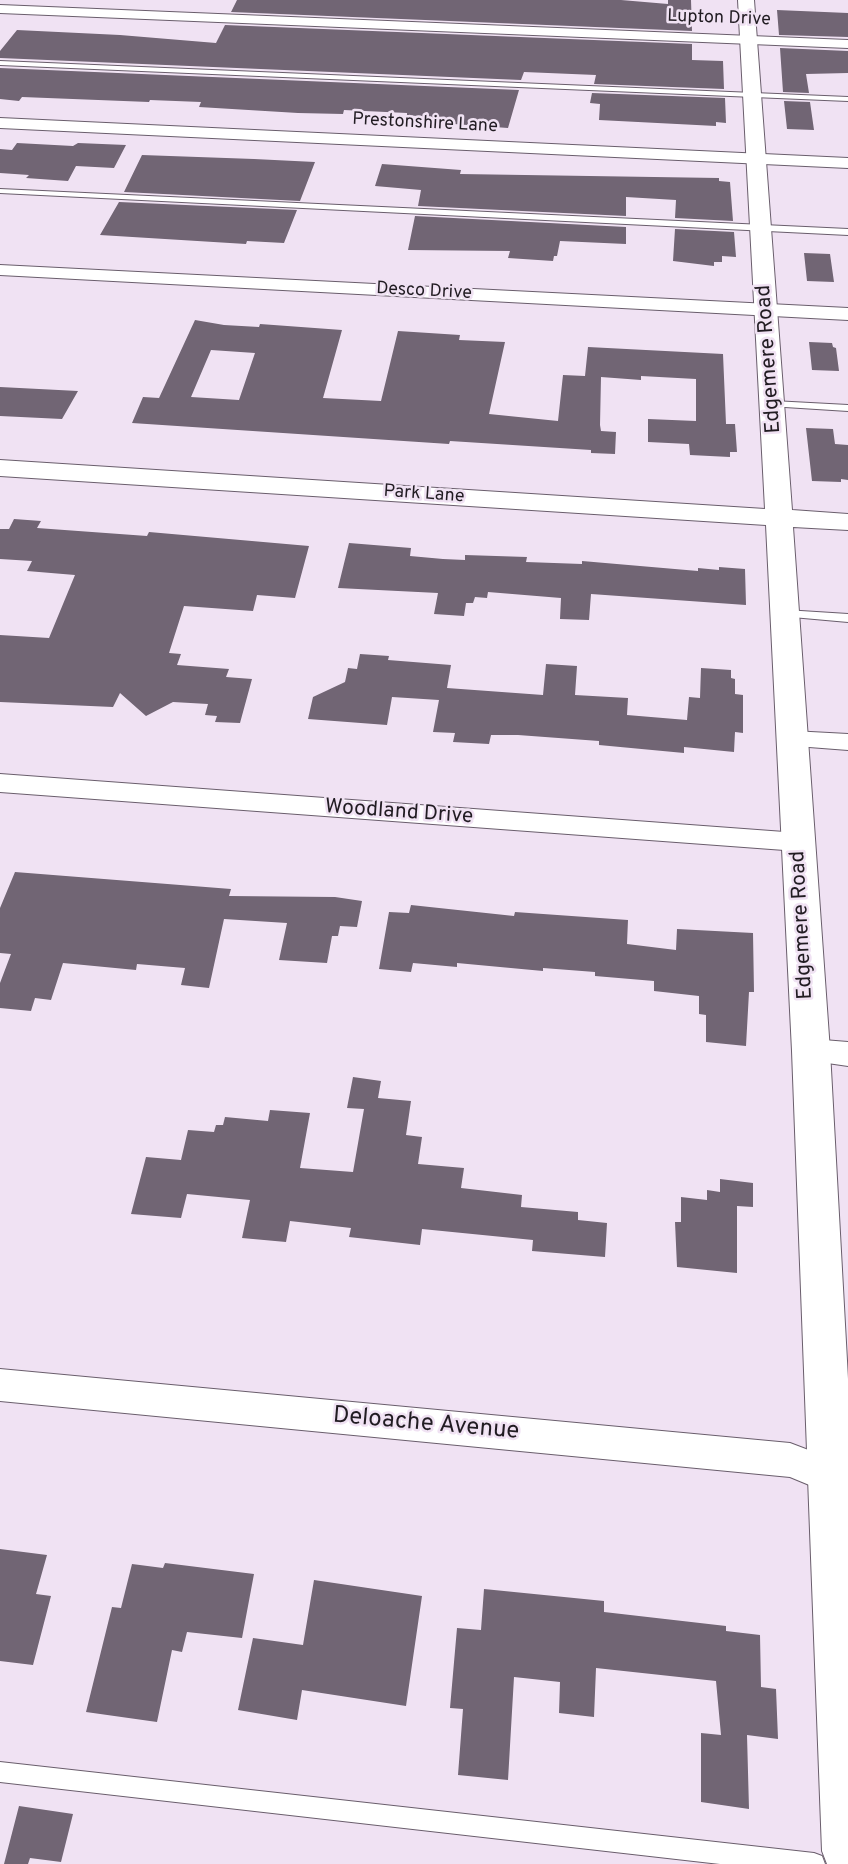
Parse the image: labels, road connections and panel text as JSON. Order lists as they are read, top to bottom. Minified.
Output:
{"streets":{"street":["Lupton Drive","Prestonshire Lane","Desco Drive","Edgemere Road","Park Lane","Woodland Drive","Deloache Avenue"]},"crossings":[["Lupton Drive","Edgemere Road"],["Prestonshire Lane","Edgemere Road"],["Desco Drive","Edgemere Road"],["Edgemere Road","Park Lane"],["Edgemere Road","Woodland Drive"],["Edgemere Road","Deloache Avenue"]]}
